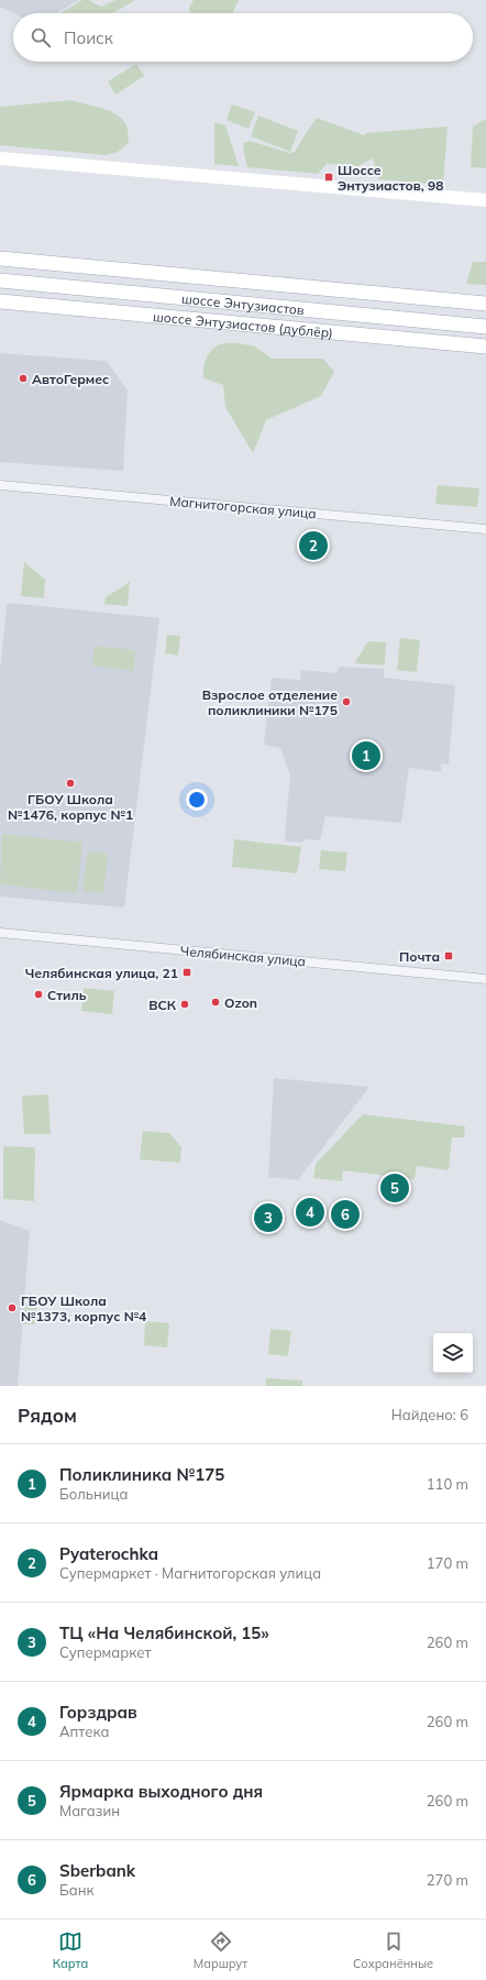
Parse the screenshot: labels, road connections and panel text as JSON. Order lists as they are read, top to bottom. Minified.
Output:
{"streets":{"main road":["шоссе Энтузиастов","шоссе Энтузиастов (дублёр)"],"street":["Магнитогорская улица","Челябинская улица"]},"places":{"transit":["Шоссе Энтузиастов, 98","Почта","Челябинская улица, 21"],"other":["АвтоГермес","Взрослое отделение поликлиники №175","ГБОУ Школа №1476, корпус №1","Стиль","Ozon","ВСК","ГБОУ Школа №1373, корпус №4"]},"page":{"search":"Поиск","pins":["2","1","5","4","6","3"],"heading":["Рядом","Найдено: 6"],"list":[{"mark":"1","name":"Поликлиника №175","note":"Больница","value":"110 m"},{"mark":"2","name":"Pyaterochka","note":"Супермаркет · Магнитогорская улица","value":"170 m"},{"mark":"3","name":"ТЦ «На Челябинской, 15»","note":"Супермаркет","value":"260 m"},{"mark":"4","name":"Горздрав","note":"Аптека","value":"260 m"},{"mark":"5","name":"Ярмарка выходного дня","note":"Магазин","value":"260 m"},{"mark":"6","name":"Sberbank","note":"Банк","value":"270 m"}],"nav":["Карта","Маршрут","Сохранённые"]}}
